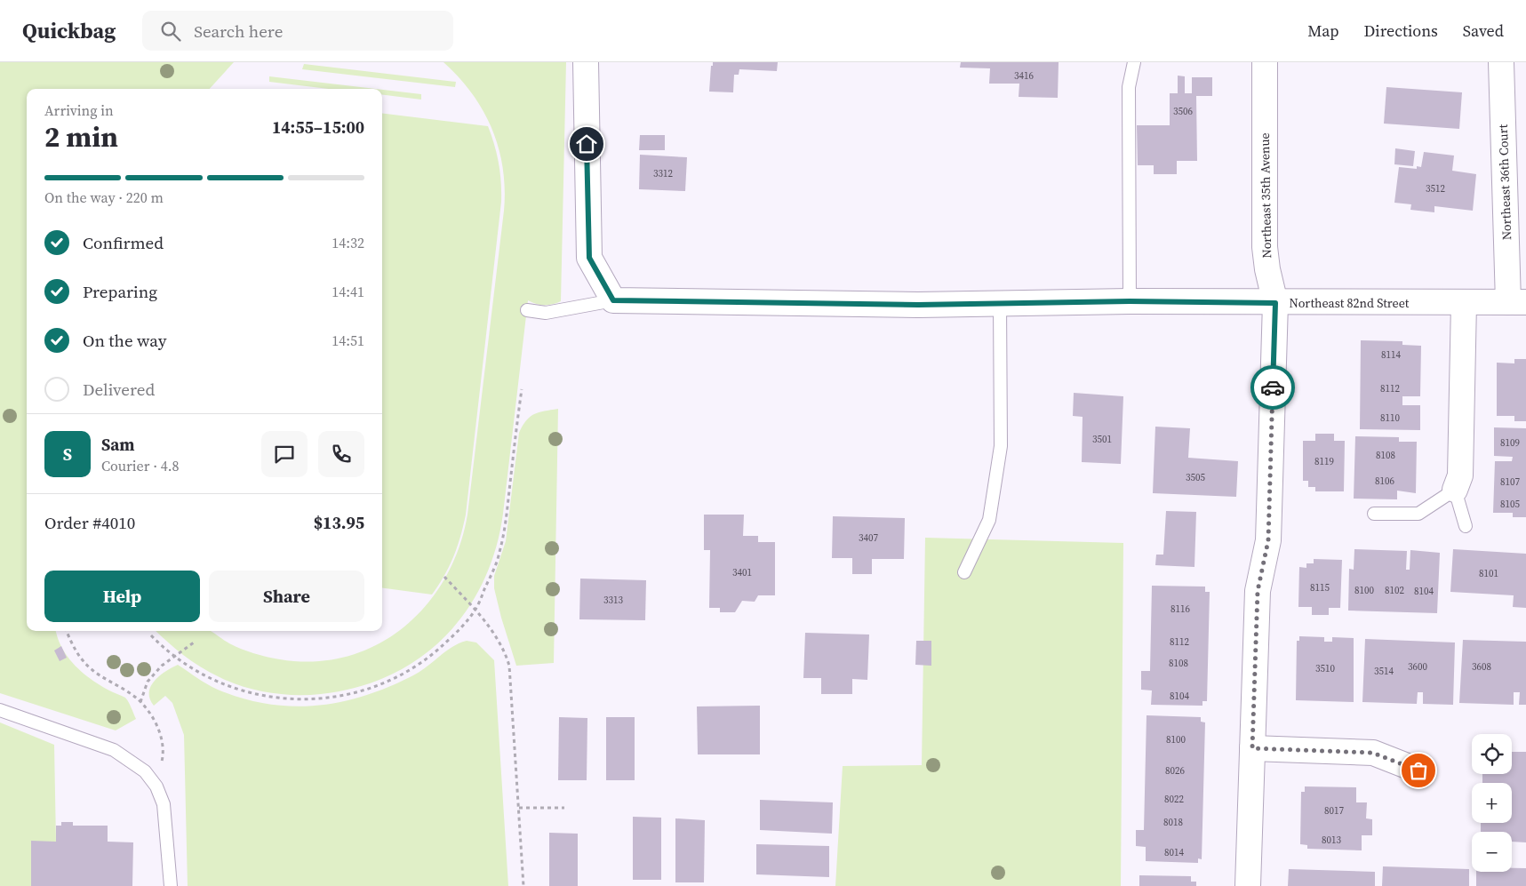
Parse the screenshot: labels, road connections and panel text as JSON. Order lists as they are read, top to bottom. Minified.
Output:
{"streets":{"street":["Northeast 36th Court","Northeast 35th Avenue","Northeast 82nd Street"]},"crossings":[["Northeast 36th Court","Northeast 82nd Street"],["Northeast 35th Avenue","Northeast 82nd Street"]],"house_numbers":["3416","3506","3312","3512","8114","8112","8110","3501","8109","8108","8119","3505","8106","8107","8105","3407","3401","8101","8115","8100","8102","8104","3313","8116","8112","8108","3600","3608","3510","3514","8104","8100","8026","8022","8017","8018","8013","8014"],"page":{"header":"Quickbag","search":"Search here","nav":["Map","Directions","Saved"],"heading":["2 min","Arriving in","14:55–15:00"],"panel":["Sam","Courier · 4.8","Order #4010","$13.95"],"bar":"On the way · 220 m","list":[["Confirmed","14:32"],["Preparing","14:41"],["On the way","14:51"],"Delivered"],"round":"S","buttons":["Help","Share"],"map_buttons":["+","−"]}}
